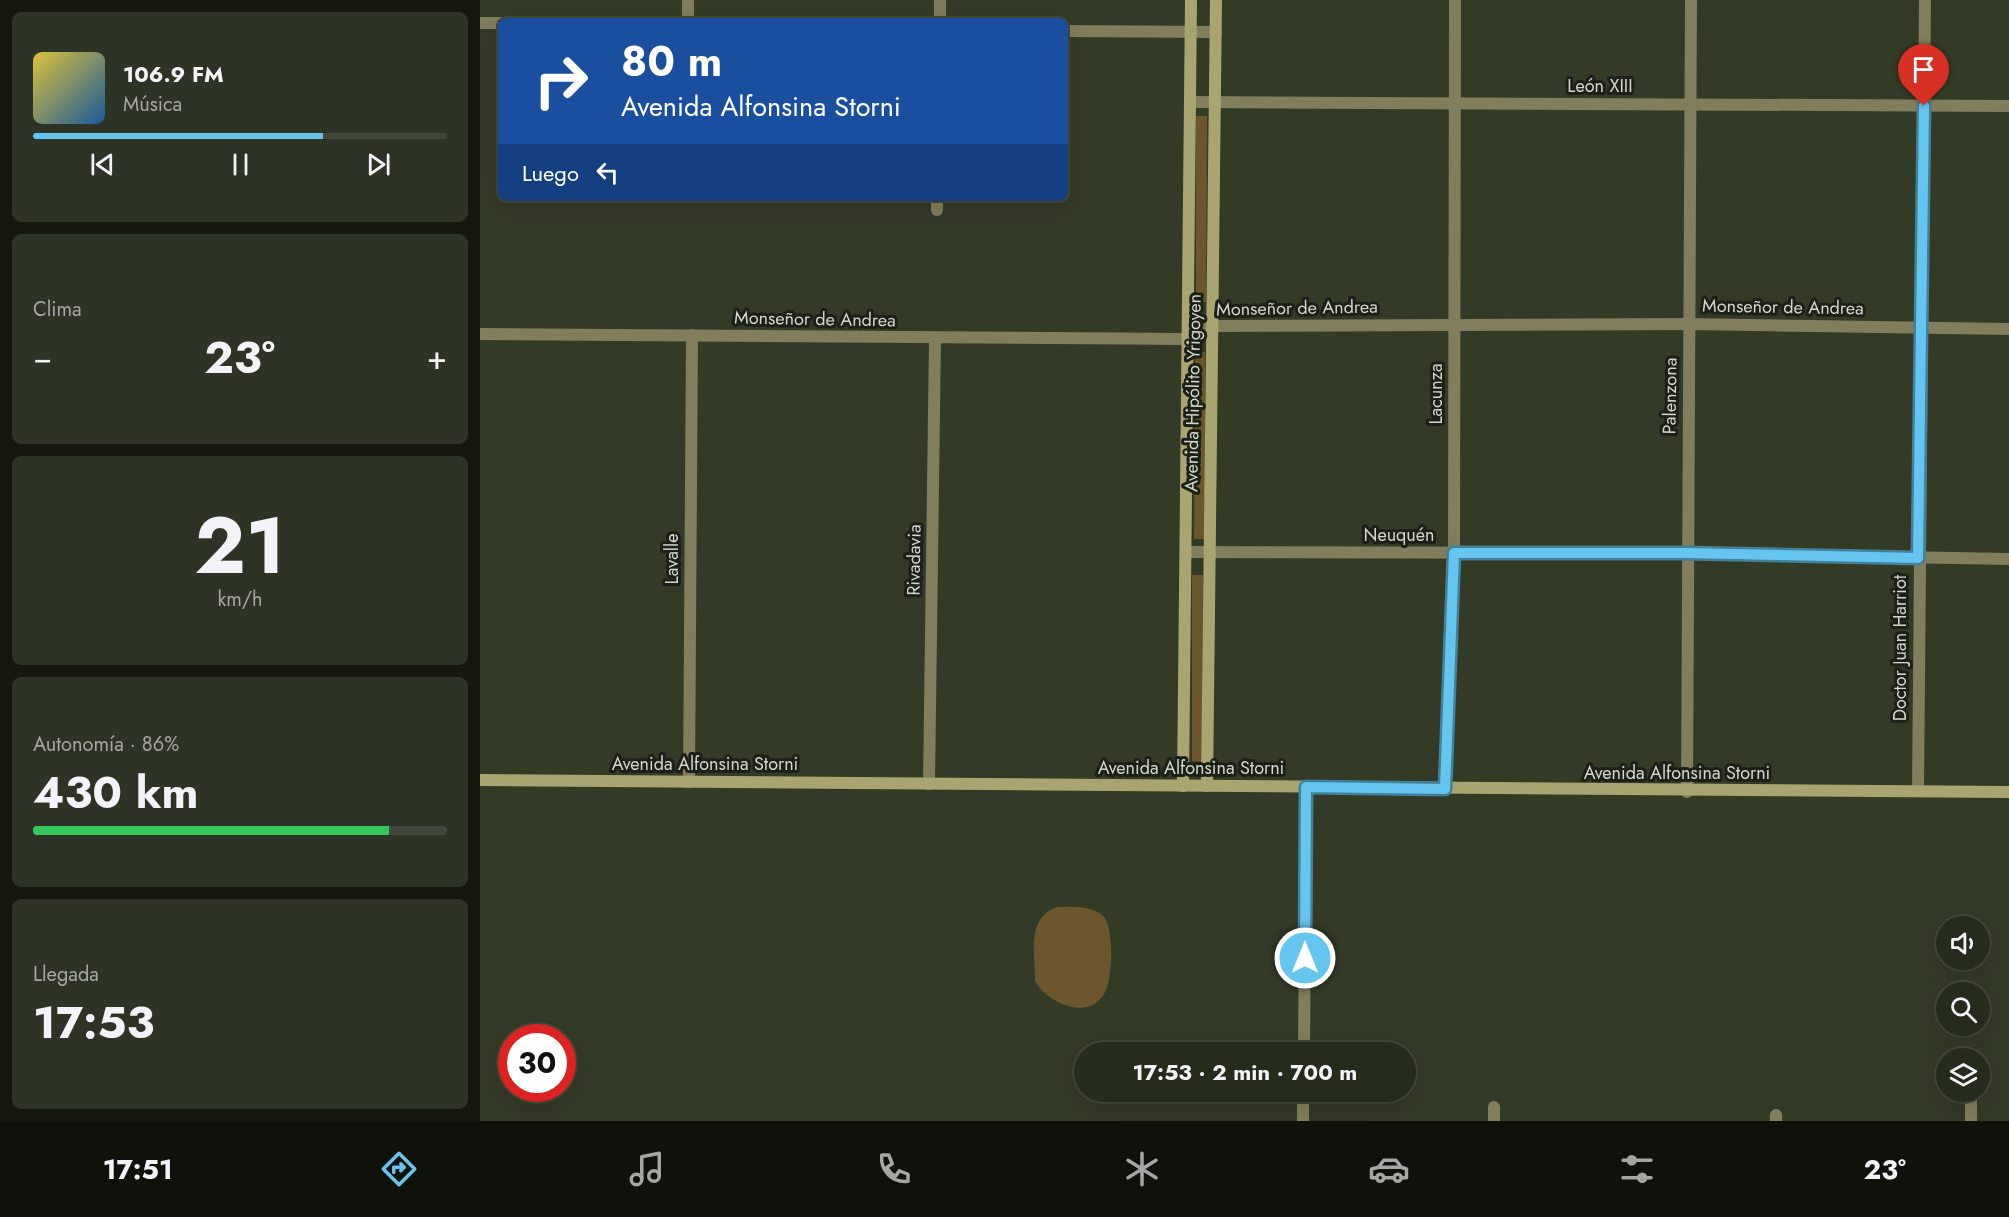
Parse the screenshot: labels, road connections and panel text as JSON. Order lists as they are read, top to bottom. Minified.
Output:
{"streets":{"main road":["Avenida Hipólito Yrigoyen","Avenida Alfonsina Storni"],"street":["León XIII","Monseñor de Andrea","Lacunza","Palenzona","Neuquén","Lavalle","Rivadavia","Doctor Juan Harriot"]},"crossings":[["León XIII","Avenida Hipólito Yrigoyen"],["León XIII","Lacunza"],["León XIII","Palenzona"],["León XIII","Doctor Juan Harriot"],["Monseñor de Andrea","Avenida Hipólito Yrigoyen"],["Monseñor de Andrea","Lacunza"],["Monseñor de Andrea","Palenzona"],["Monseñor de Andrea","Lavalle"],["Monseñor de Andrea","Rivadavia"],["Monseñor de Andrea","Doctor Juan Harriot"],["Avenida Hipólito Yrigoyen","Neuquén"],["Avenida Hipólito Yrigoyen","Avenida Alfonsina Storni"],["Lacunza","Neuquén"],["Lacunza","Avenida Alfonsina Storni"],["Palenzona","Neuquén"],["Palenzona","Avenida Alfonsina Storni"],["Neuquén","Doctor Juan Harriot"],["Lavalle","Avenida Alfonsina Storni"],["Rivadavia","Avenida Alfonsina Storni"],["Doctor Juan Harriot","Avenida Alfonsina Storni"]],"page":{"turn":["80 m","Avenida Alfonsina Storni"],"song":["106.9 FM","Música"],"then":"Luego","tile":["Clima",["21","km/h"],["Autonomía · 86%","430 km"],["Llegada","17:53"]],"heat":["−","23°","+"],"limit":"30","trip":"17:53 · 2 min · 700 m","tabs":["17:51","23°"]}}
